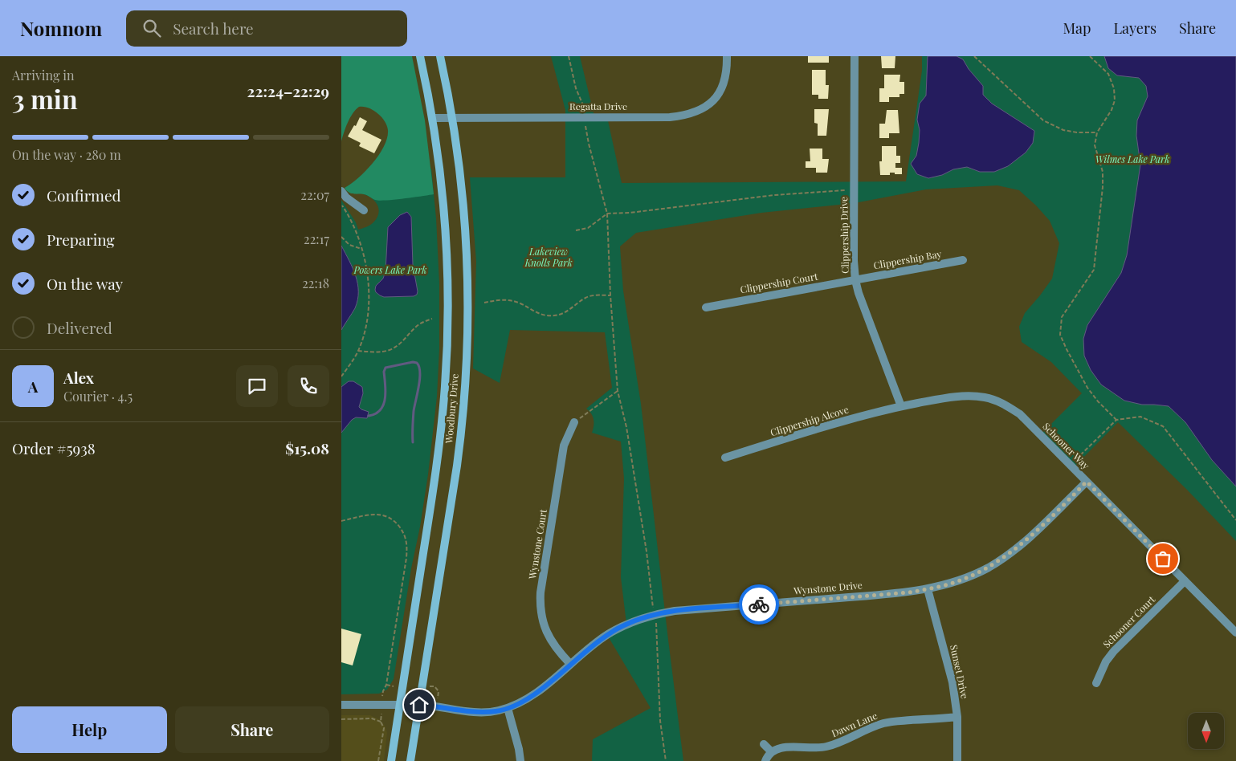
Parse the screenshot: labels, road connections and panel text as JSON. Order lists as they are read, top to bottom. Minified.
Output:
{"streets":{"main road":["Woodbury Drive"],"street":["Regatta Drive","Clippership Drive","Clippership Bay","Clippership Court","Clippership Alcove","Schooner Way","Wynstone Court","Wynstone Drive","Schooner Court","Sunset Drive","Dawn Lane"]},"crossings":[["Regatta Drive","Woodbury Drive"],["Clippership Drive","Clippership Bay"],["Clippership Drive","Clippership Court"],["Clippership Drive","Clippership Alcove"],["Clippership Drive","Schooner Way"],["Clippership Bay","Clippership Court"],["Woodbury Drive","Wynstone Drive"],["Clippership Alcove","Schooner Way"],["Schooner Way","Wynstone Drive"],["Schooner Way","Schooner Court"],["Wynstone Court","Wynstone Drive"],["Wynstone Drive","Sunset Drive"],["Sunset Drive","Dawn Lane"]],"parks":["Wilmes Lake Park","Lakeview Knolls Park","Powers Lake Park"],"north":"bottom","page":{"header":"Nomnom","search":"Search here","nav":["Map","Layers","Share"],"heading":["3 min","Arriving in","22:24–22:29"],"panel":["Alex","Courier · 4.5","Order #5938","$15.08"],"bar":"On the way · 280 m","list":[["Confirmed","22:07"],["Preparing","22:17"],["On the way","22:18"],"Delivered"],"round":"A","buttons":["Help","Share"]}}
